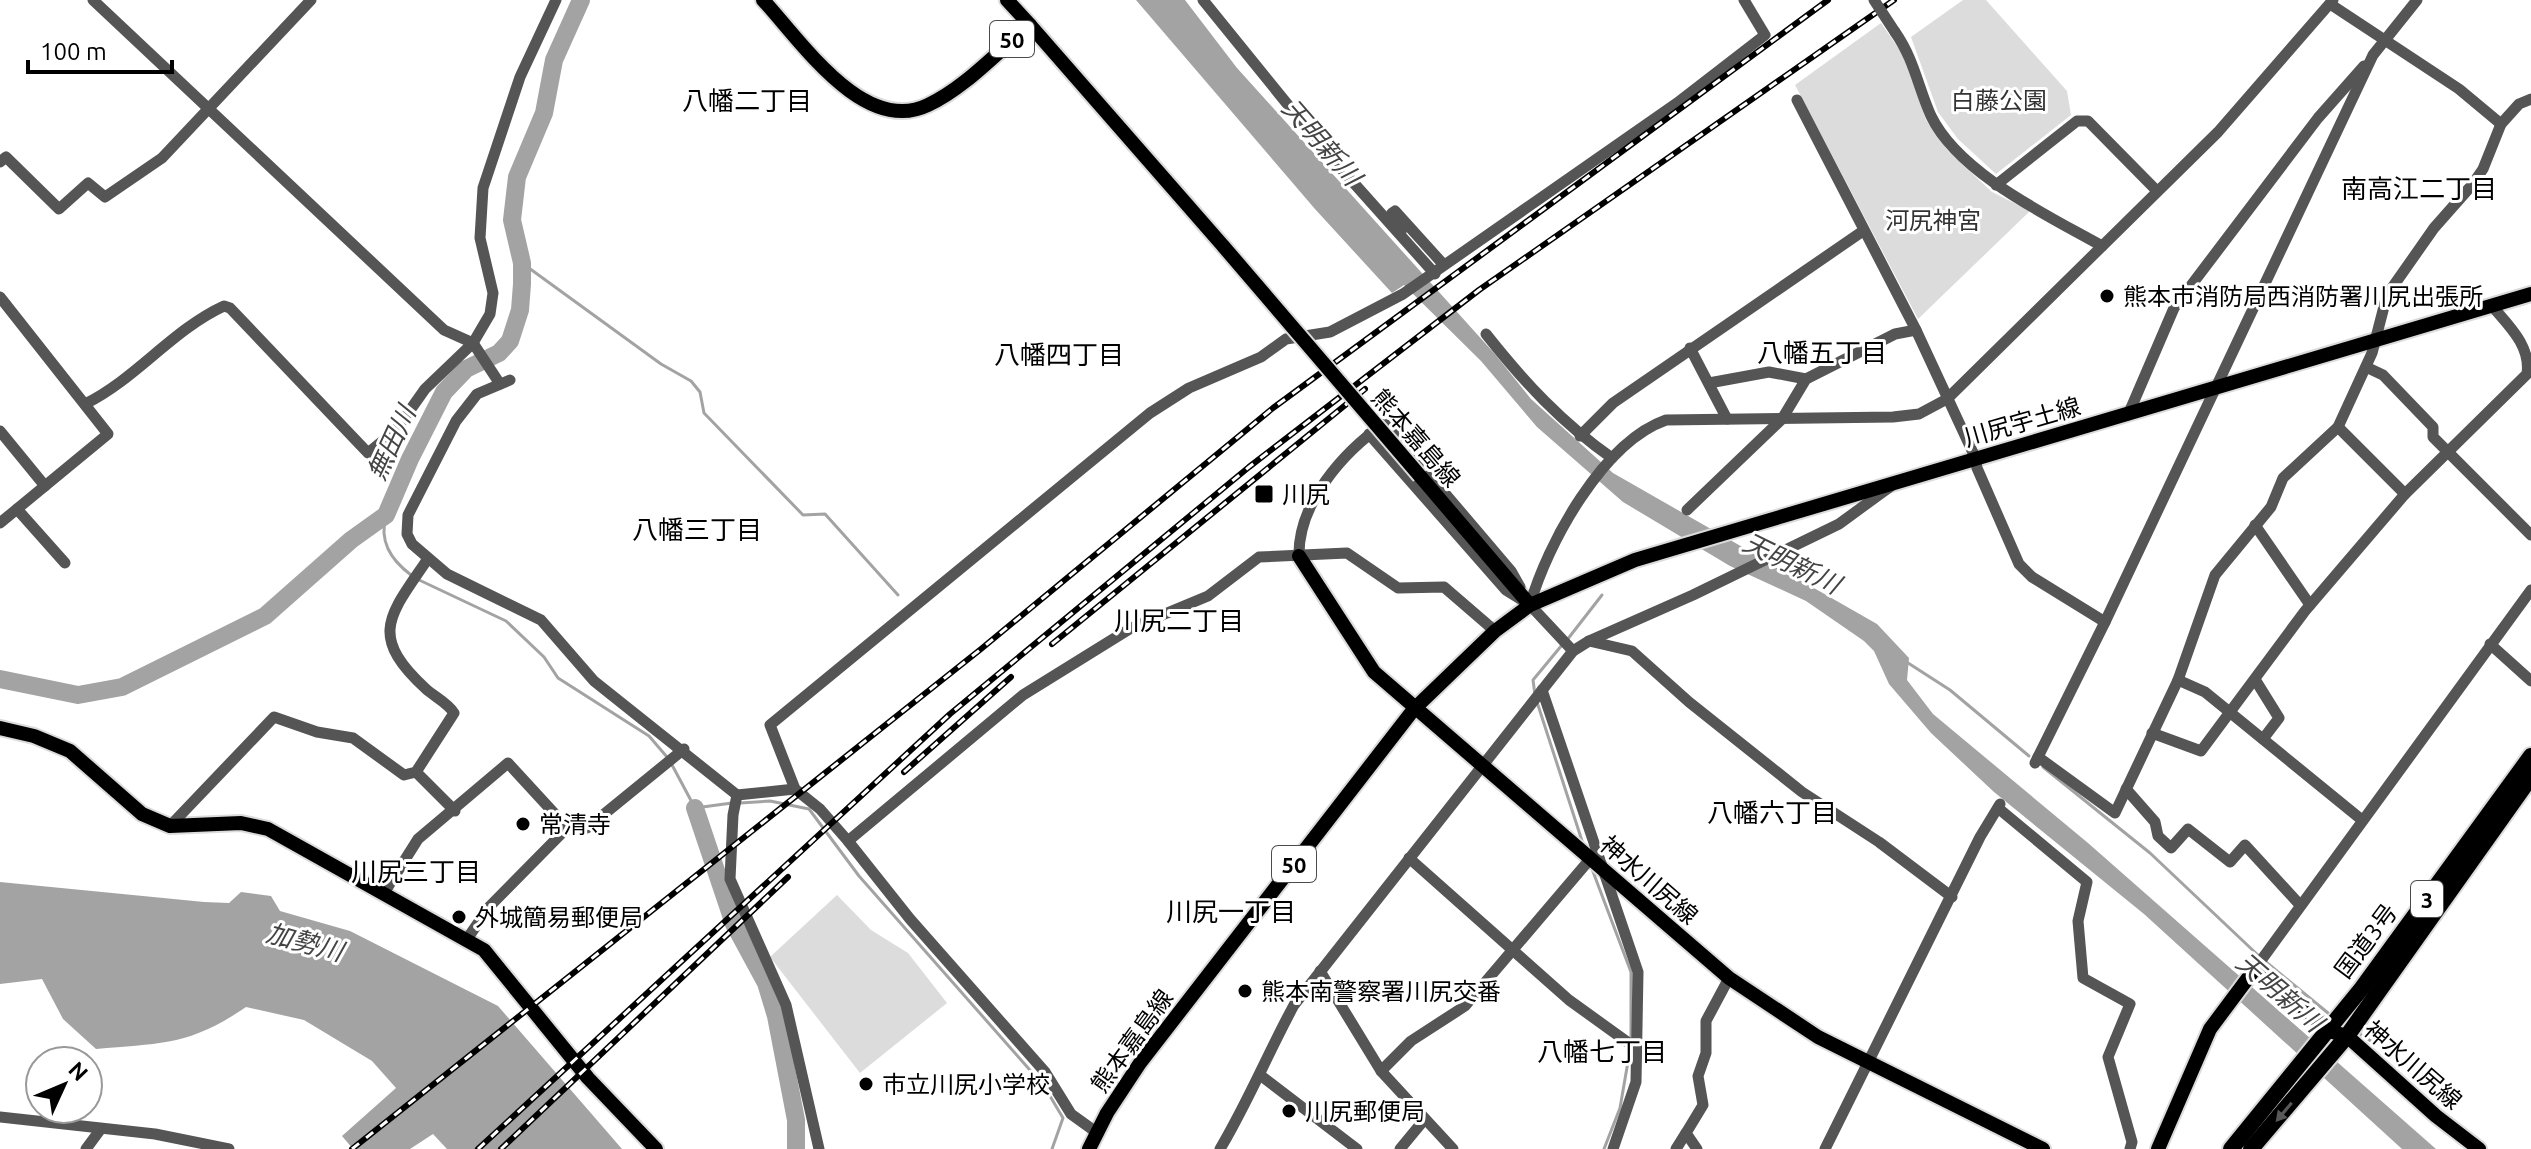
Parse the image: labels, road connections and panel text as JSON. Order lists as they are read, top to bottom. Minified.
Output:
{"streets":{"highway":["3","国道3号"],"main road":["50","川尻宇土線","熊本嘉島線","神水川尻線"]},"crossings":[["50","熊本嘉島線"],["川尻宇土線","熊本嘉島線"],["熊本嘉島線","神水川尻線"],["神水川尻線","国道3号"]],"districts":["八幡二丁目","南高江二丁目","八幡五丁目","八幡四丁目","八幡三丁目","川尻二丁目","八幡六丁目","川尻三丁目","川尻一丁目","八幡七丁目"],"water":["天明新川","無田川","加勢川"],"parks":["白藤公園","河尻神宮"],"places":{"other":["熊本市消防局西消防署川尻出張所","常清寺","外城簡易郵便局","熊本南警察署川尻交番","市立川尻小学校","川尻郵便局"],"transit":["川尻"]},"scale_bar":"100 m","north":"top right"}
